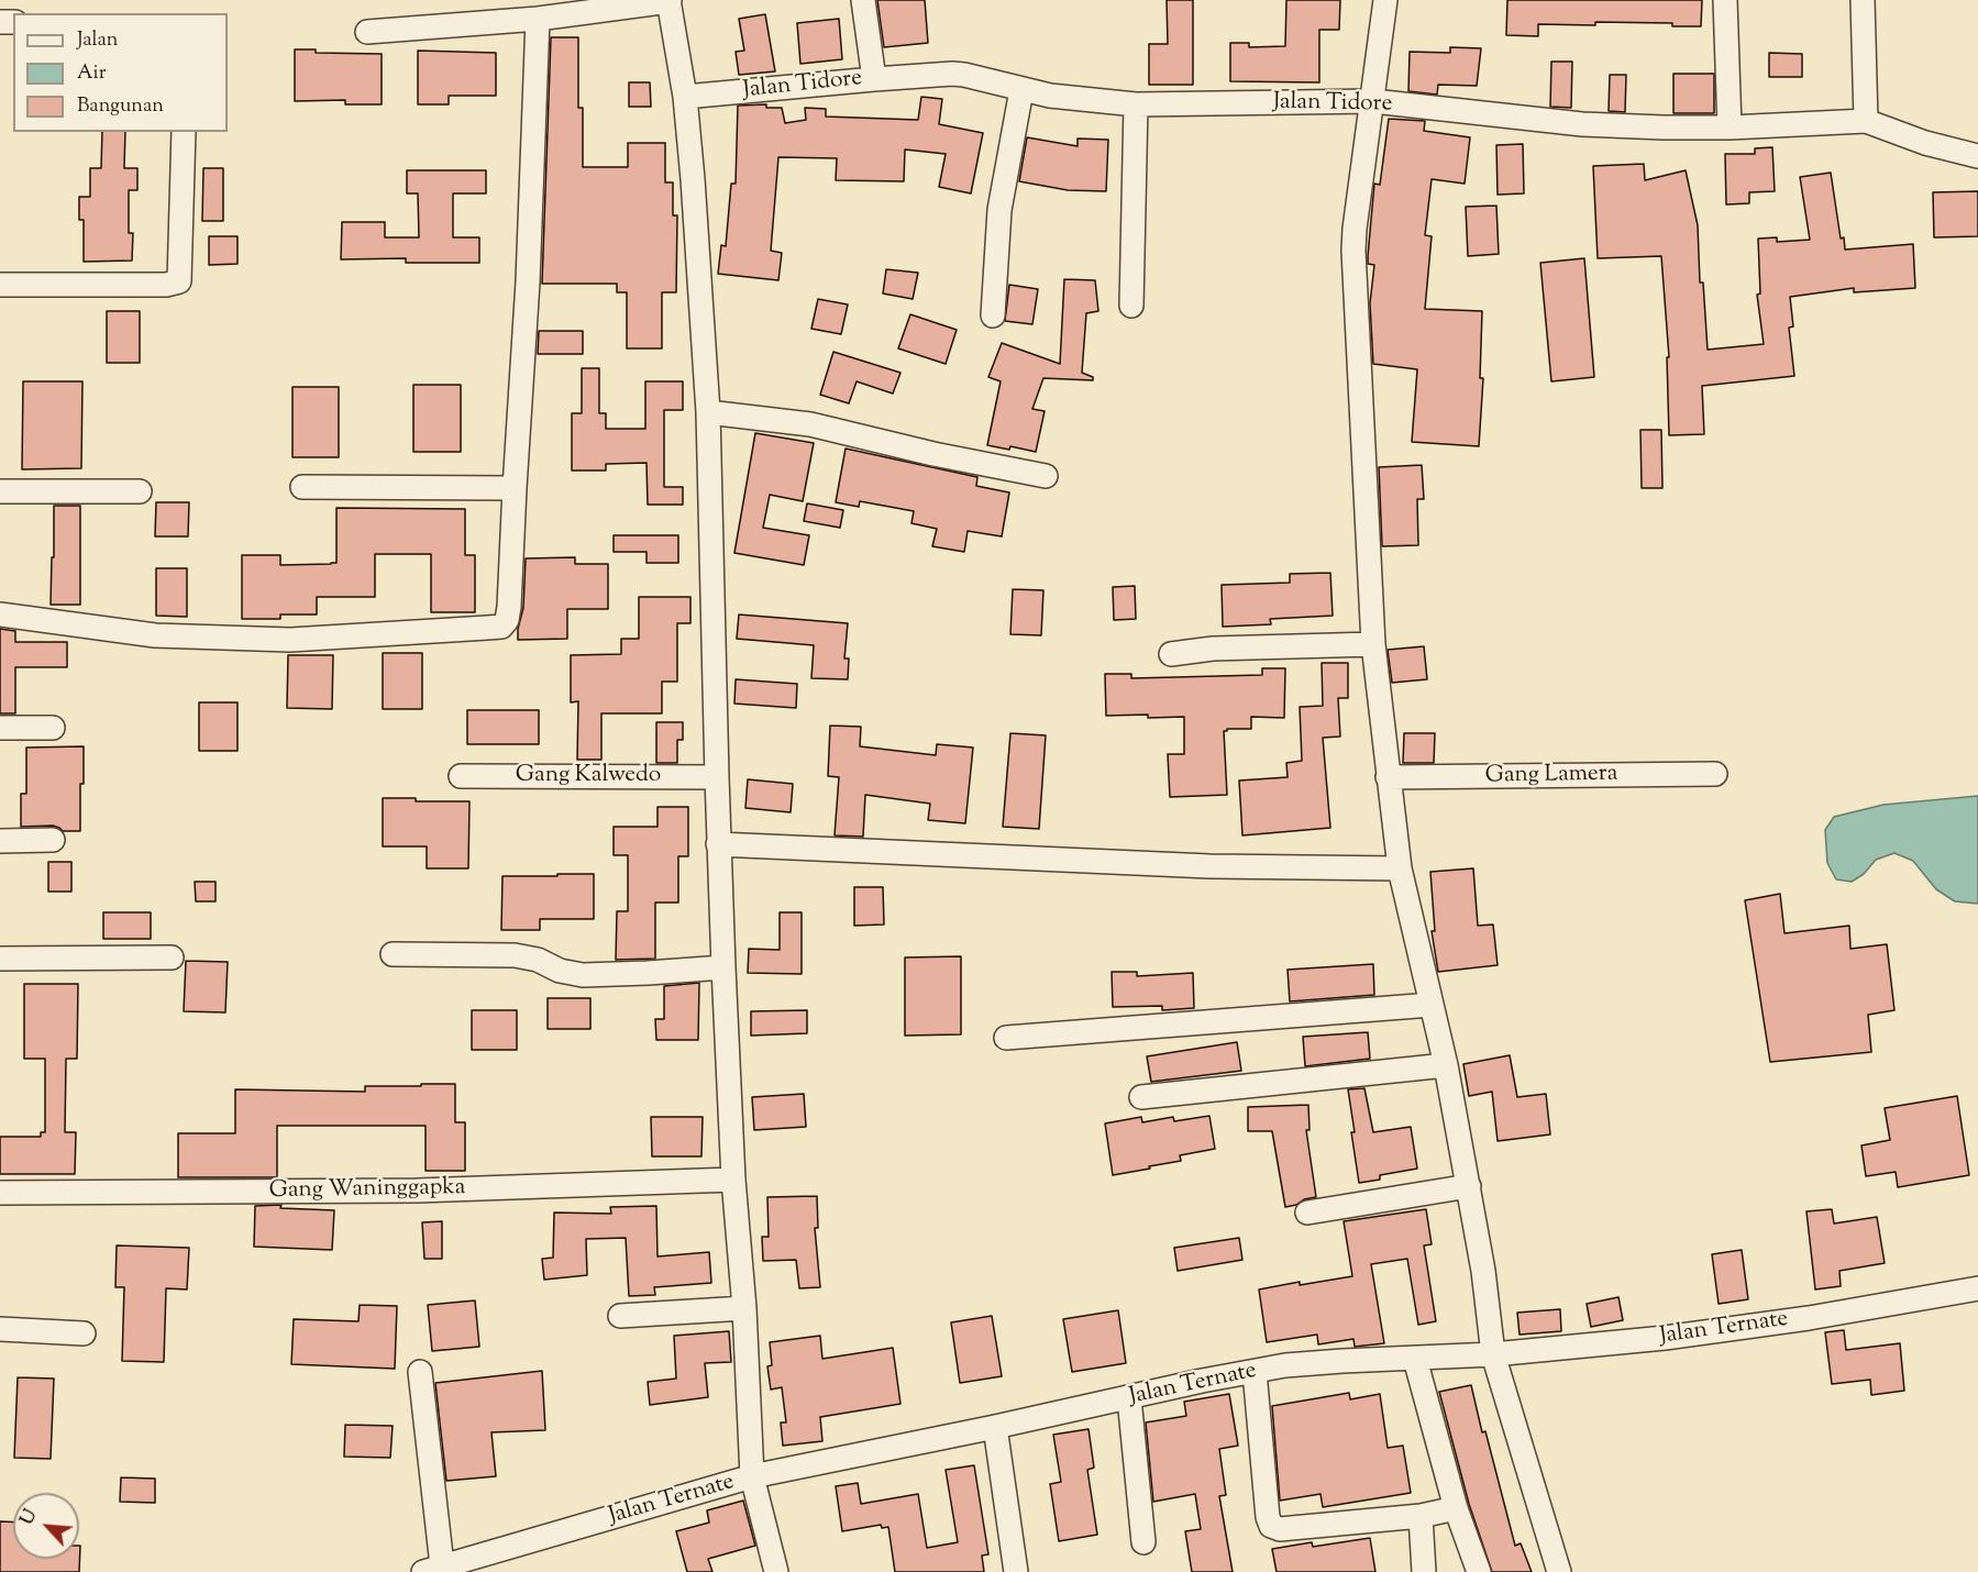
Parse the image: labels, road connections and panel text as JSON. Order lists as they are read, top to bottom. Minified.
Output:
{"streets":{"street":["Jalan Tidore","Gang Kalwedo","Gang Lamera","Gang Waninggapka","Jalan Ternate"]},"legend":["Jalan","Air","Bangunan"],"north":"top left"}
